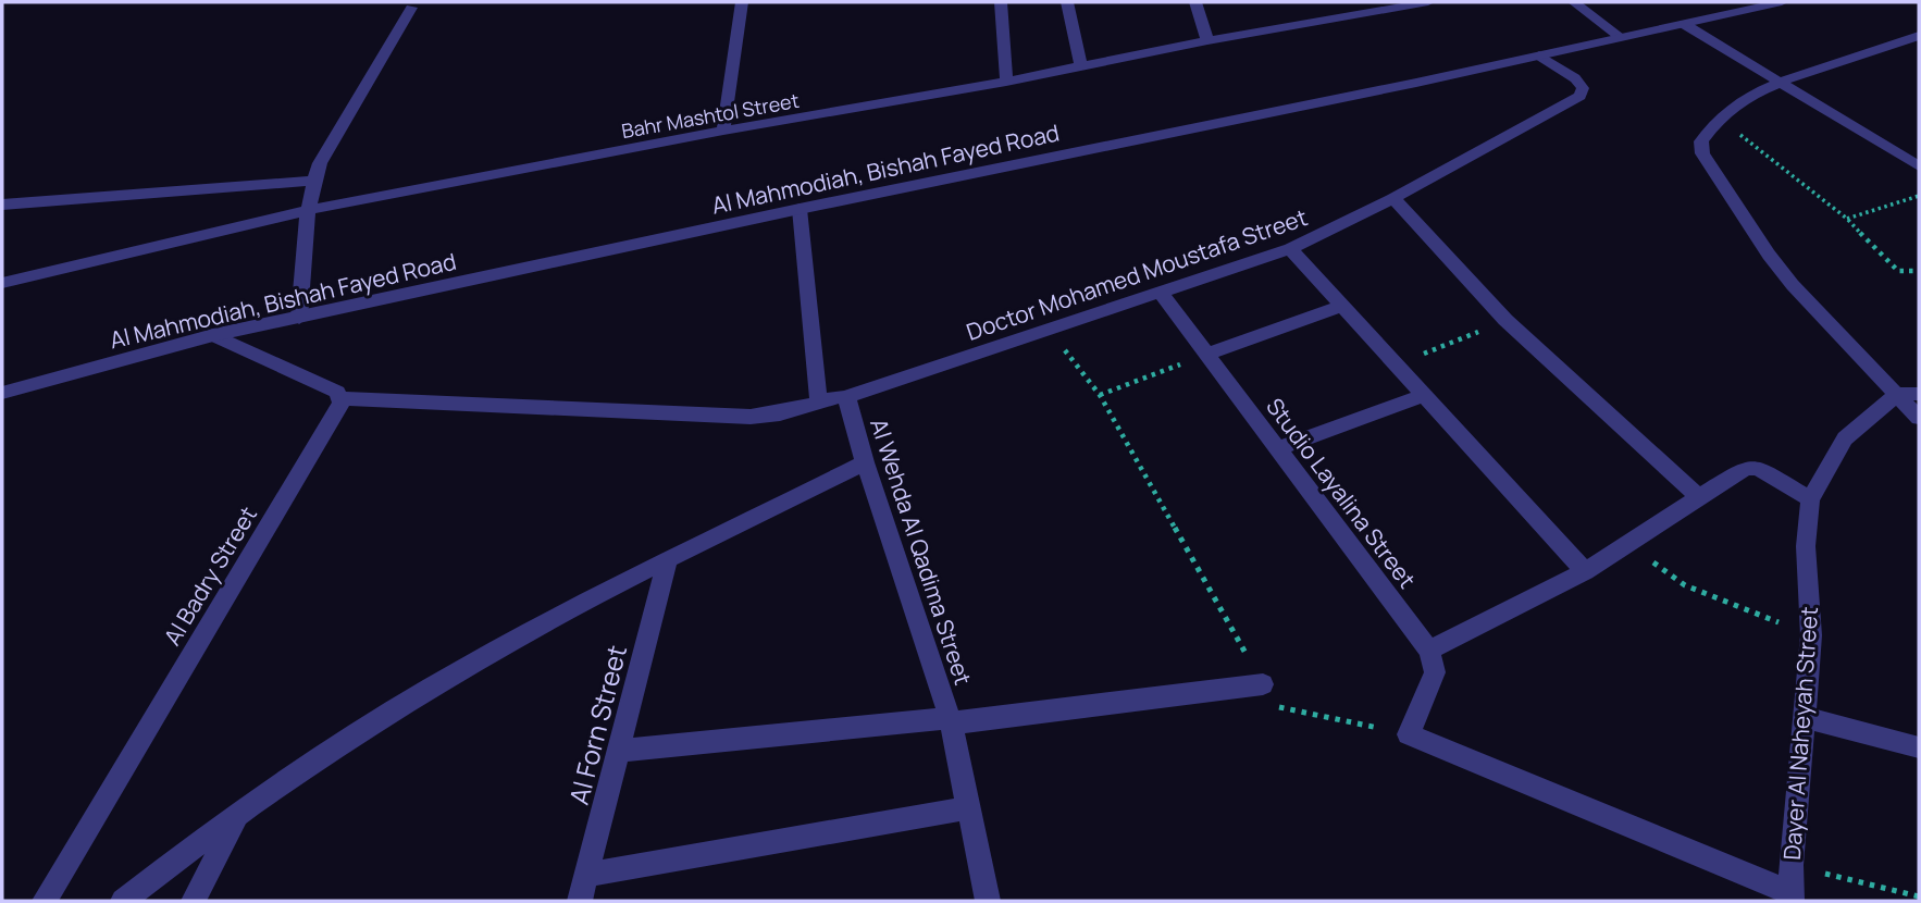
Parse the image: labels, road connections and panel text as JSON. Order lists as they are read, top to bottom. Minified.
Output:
{"streets":{"street":["Bahr Mashtol Street","Al Mahmodiah, Bishah Fayed Road","Doctor Mohamed Moustafa Street","Studio Layalina Street","Al Wehda Al Qadima Street","Al Badry Street","Al Forn Street","Dayer Al Naheyah Street"]},"crossings":[["Al Mahmodiah, Bishah Fayed Road","Doctor Mohamed Moustafa Street"],["Doctor Mohamed Moustafa Street","Studio Layalina Street"],["Doctor Mohamed Moustafa Street","Al Wehda Al Qadima Street"],["Al Wehda Al Qadima Street","Al Badry Street"]]}
